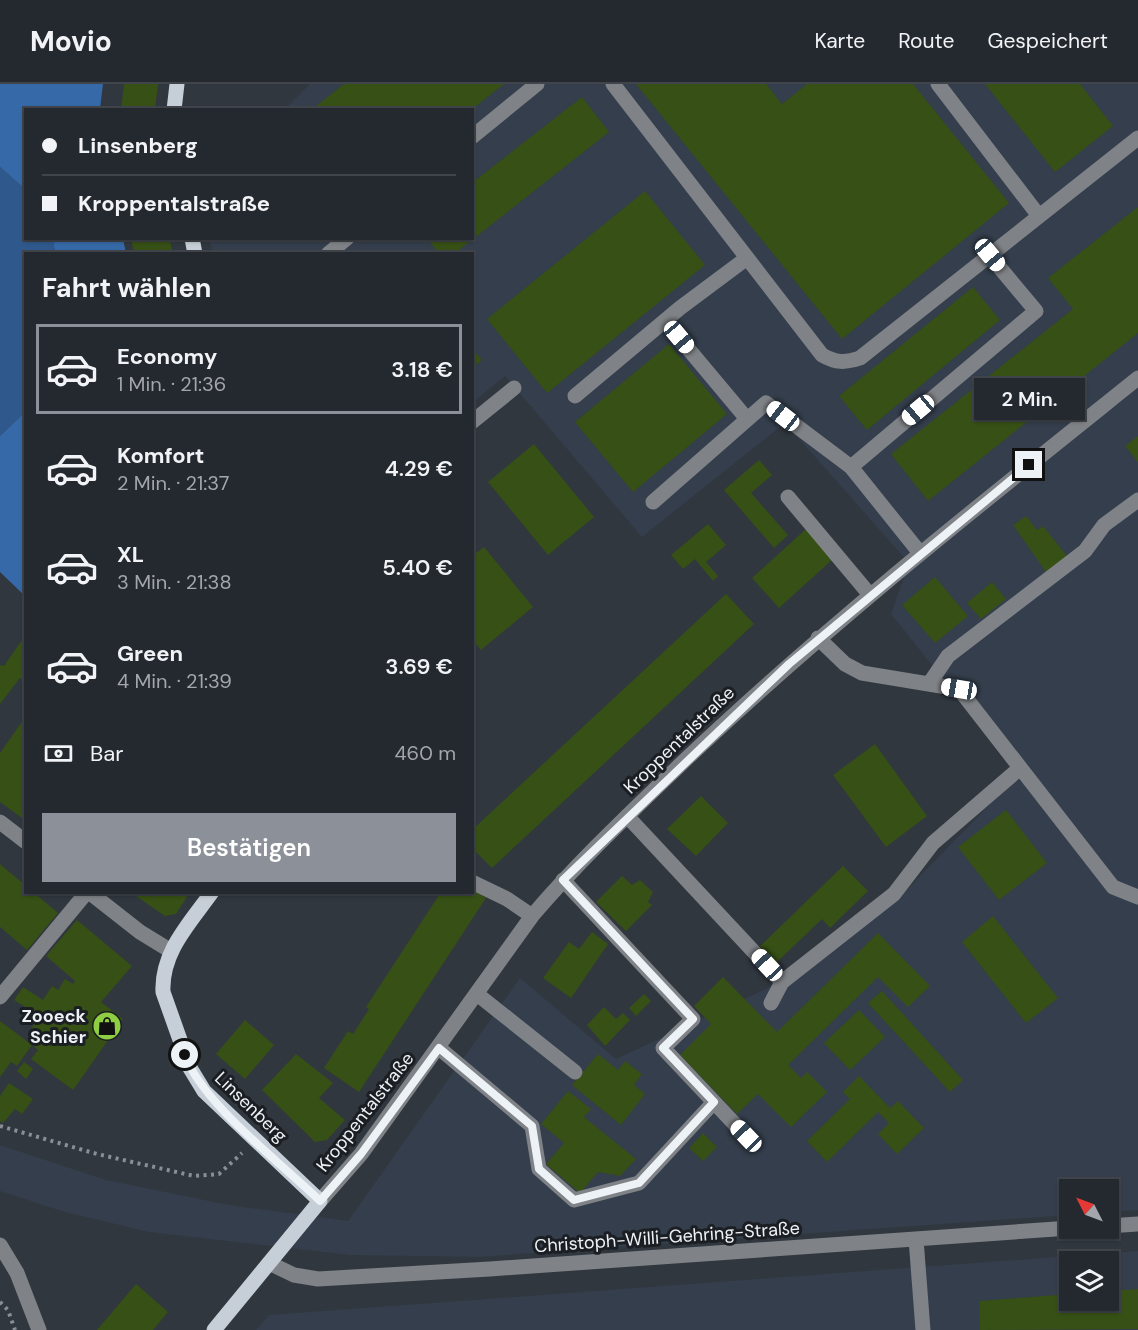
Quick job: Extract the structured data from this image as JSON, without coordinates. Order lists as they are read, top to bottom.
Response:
{
  "streets": {
    "main road": ["Linsenberg"],
    "street": ["Kroppentalstraße", "Christoph-Willi-Gehring-Straße"]
  },
  "crossings": [
    ["Kroppentalstraße", "Linsenberg"]
  ],
  "places": {
    "shop": ["Zooeck Schier"]
  },
  "north": "top left",
  "page": {
    "header": "Movio",
    "nav": ["Karte", "Route", "Gespeichert"],
    "banner": ["Linsenberg", "Kroppentalstraße"],
    "heading": "Fahrt wählen",
    "list": [
      {
        "name": "Economy",
        "note": "1 Min. · 21:36",
        "value": "3.18 €"
      },
      {
        "name": "Komfort",
        "note": "2 Min. · 21:37",
        "value": "4.29 €"
      },
      {
        "name": "XL",
        "note": "3 Min. · 21:38",
        "value": "5.40 €"
      },
      {
        "name": "Green",
        "note": "4 Min. · 21:39",
        "value": "3.69 €"
      }
    ],
    "bubble": "2 Min.",
    "pay": ["Bar", "460 m"],
    "buttons": "Bestätigen"
  }
}
